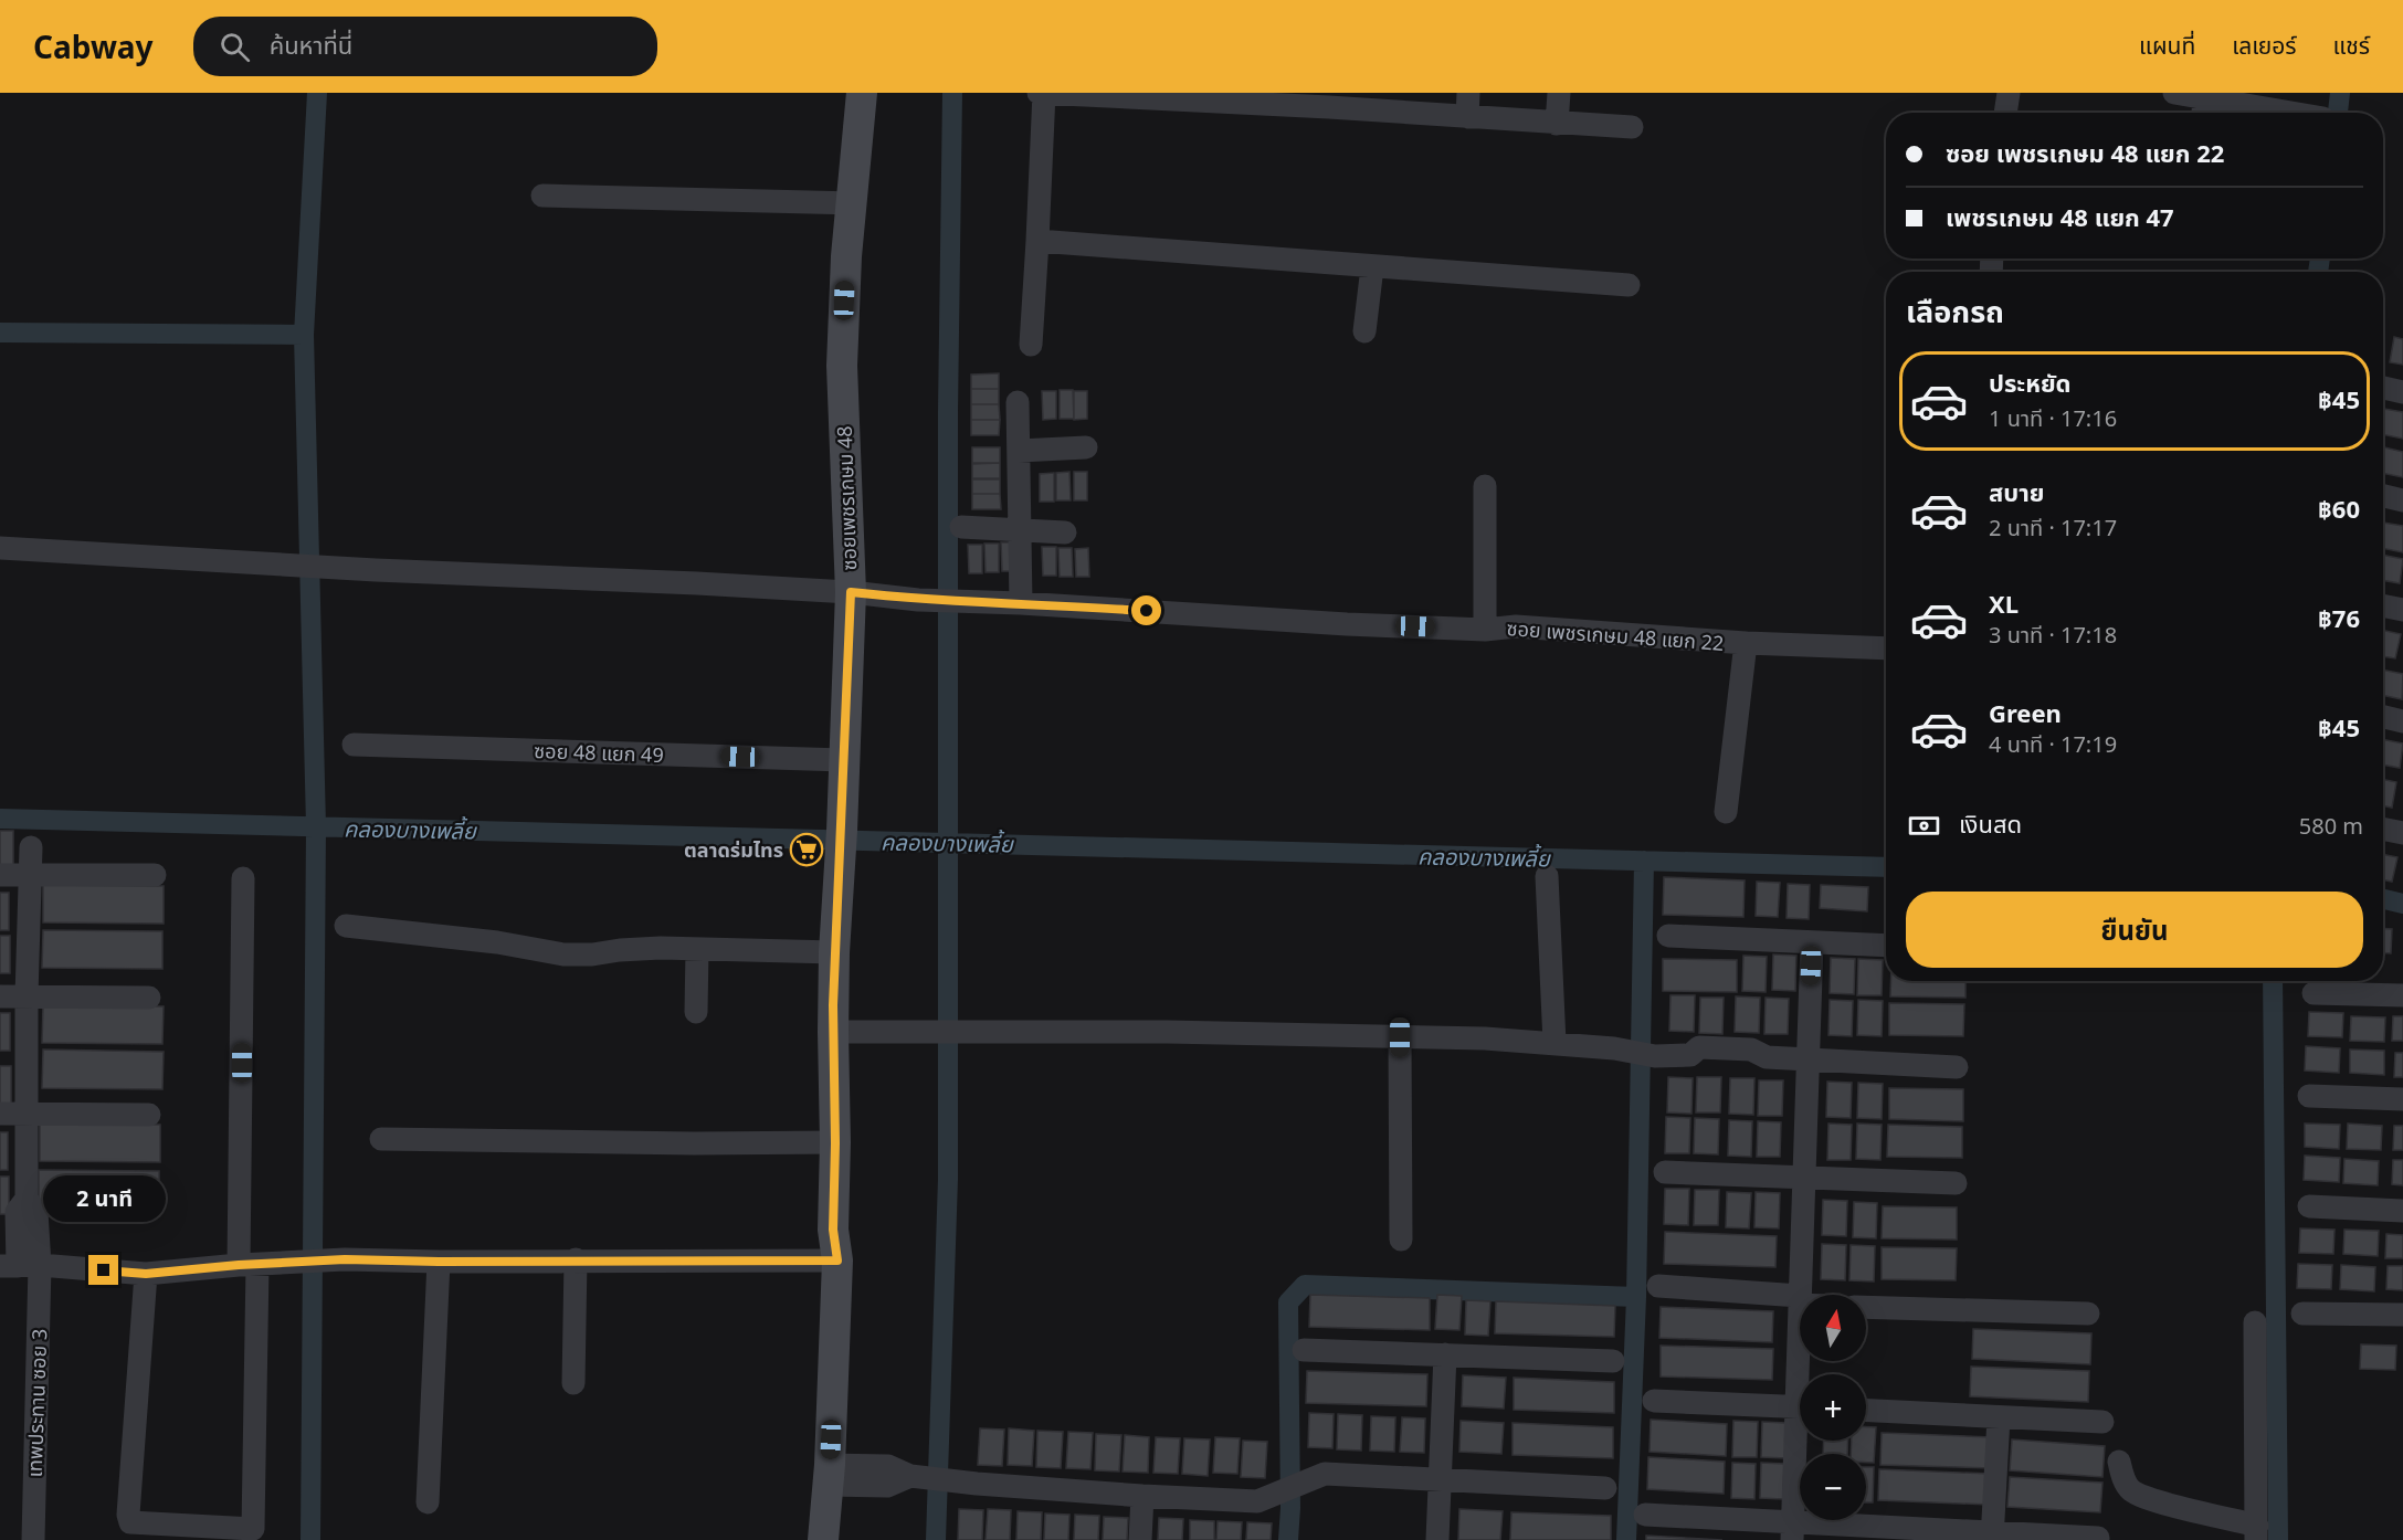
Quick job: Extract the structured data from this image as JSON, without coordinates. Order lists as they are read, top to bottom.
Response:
{
  "streets": {
    "street": [
      "ซอยเพชรเกษม 48",
      "ซอย เพชรเกษม 48 แยก 22",
      "ซอย 48 แยก 49",
      "เทพประทาน ซอย 3"
    ]
  },
  "crossings": [
    ["ซอยเพชรเกษม 48", "ซอย เพชรเกษม 48 แยก 22"],
    ["ซอยเพชรเกษม 48", "ซอย 48 แยก 49"]
  ],
  "water": ["คลองบางเพลี้ย"],
  "places": {
    "supermarket": ["ตลาดร่มไทร"]
  },
  "north": "top",
  "page": {
    "header": "Cabway",
    "search": "ค้นหาที่นี่",
    "nav": ["แผนที่", "เลเยอร์", "แชร์"],
    "banner": ["ซอย เพชรเกษม 48 แยก 22", "เพชรเกษม 48 แยก 47"],
    "heading": "เลือกรถ",
    "list": [
      {
        "name": "ประหยัด",
        "note": "1 นาที · 17:16",
        "value": "฿45"
      },
      {
        "name": "สบาย",
        "note": "2 นาที · 17:17",
        "value": "฿60"
      },
      {
        "name": "XL",
        "note": "3 นาที · 17:18",
        "value": "฿76"
      },
      {
        "name": "Green",
        "note": "4 นาที · 17:19",
        "value": "฿45"
      }
    ],
    "pay": ["เงินสด", "580 m"],
    "buttons": "ยืนยัน",
    "bubble": "2 นาที",
    "map_buttons": ["+", "−"]
  }
}
